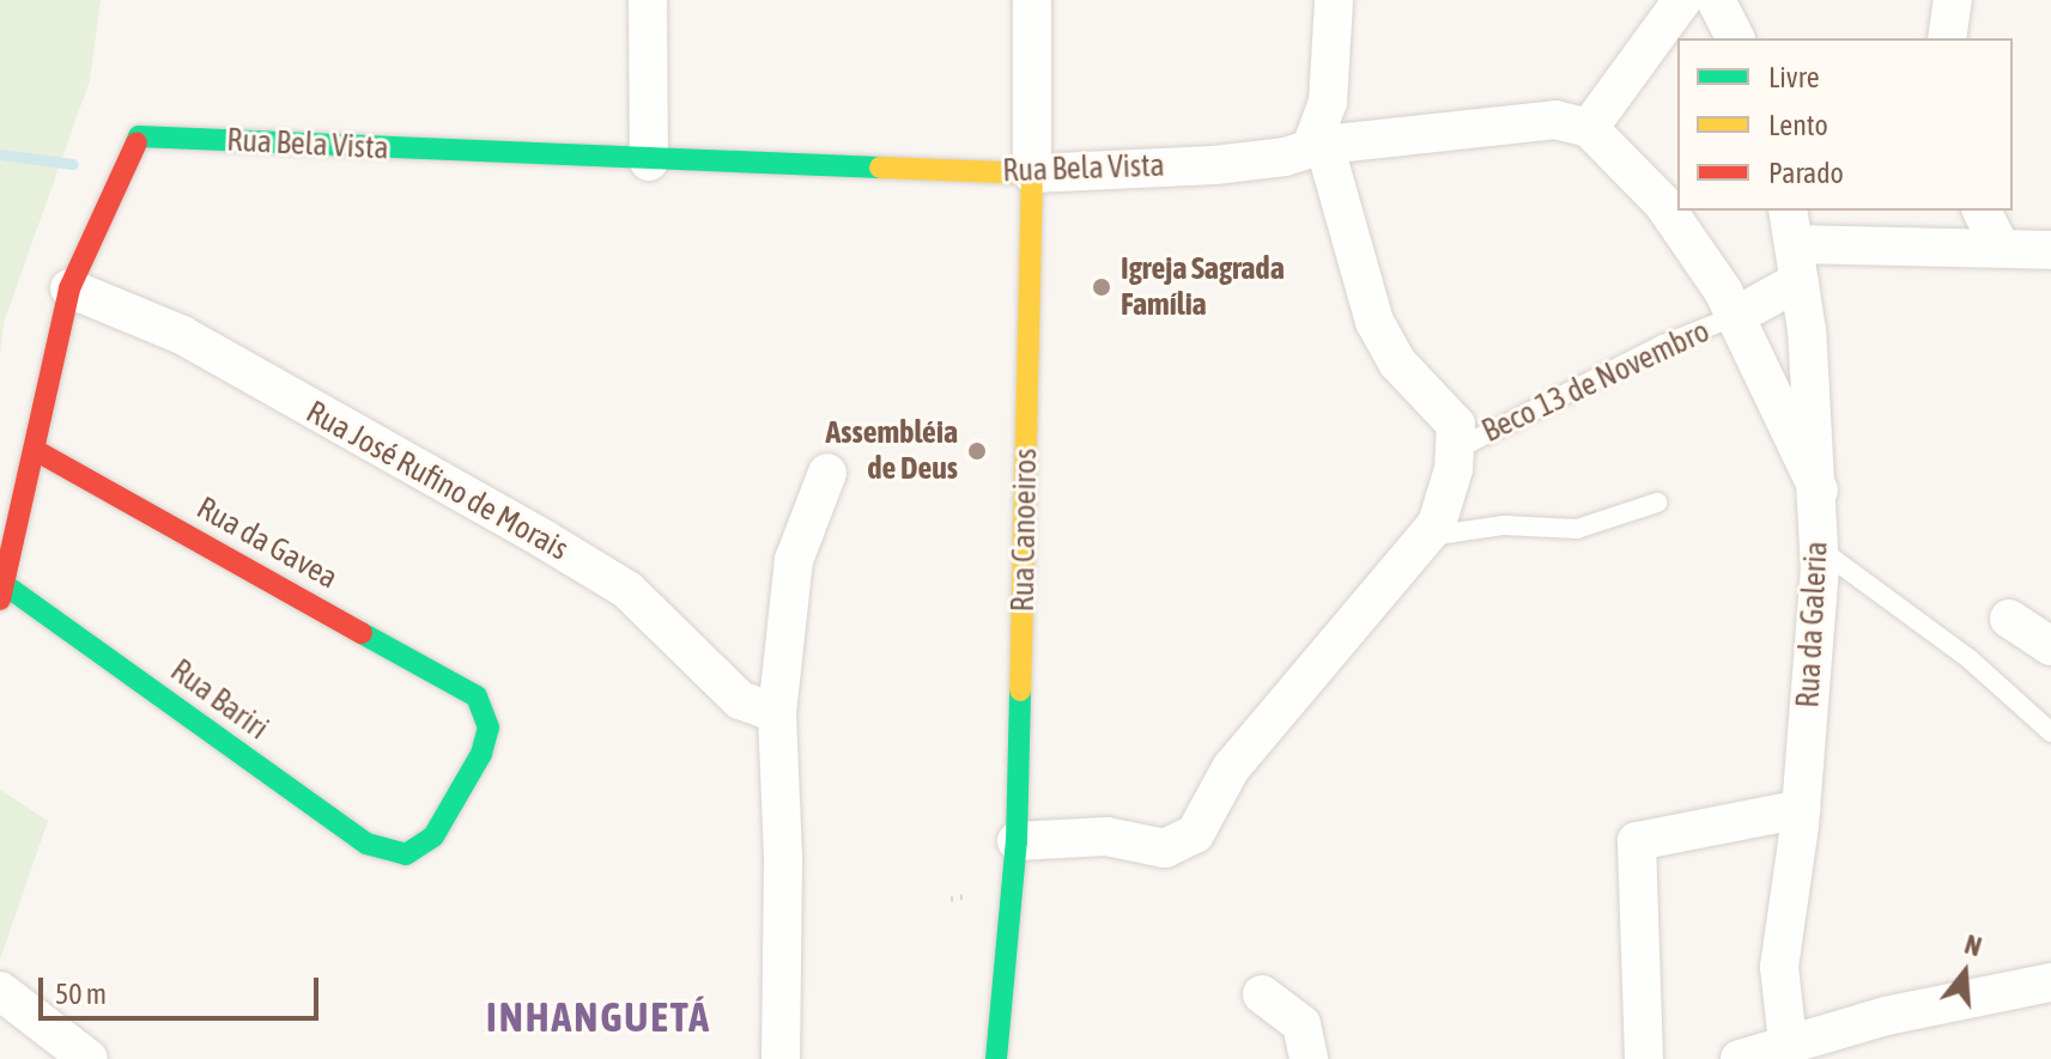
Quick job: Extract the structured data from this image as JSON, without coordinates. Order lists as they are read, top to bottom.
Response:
{
  "streets": {
    "street": [
      "Rua Bela Vista",
      "Rua José Rufino de Morais",
      "Rua Canoeiros",
      "Rua da Gavea",
      "Rua da Galeria",
      "Rua Bariri"
    ],
    "lane": ["Beco 13 de Novembro"]
  },
  "crossings": [
    ["Rua Bela Vista", "Rua José Rufino de Morais"],
    ["Rua Bela Vista", "Rua Canoeiros"],
    ["Rua da Gavea", "Rua Bariri"]
  ],
  "districts": ["INHANGUETÁ"],
  "places": ["Igreja Sagrada Família", "Assembléia de Deus"],
  "legend": ["Livre", "Lento", "Parado"],
  "scale_bar": "50 m",
  "north": "top"
}
